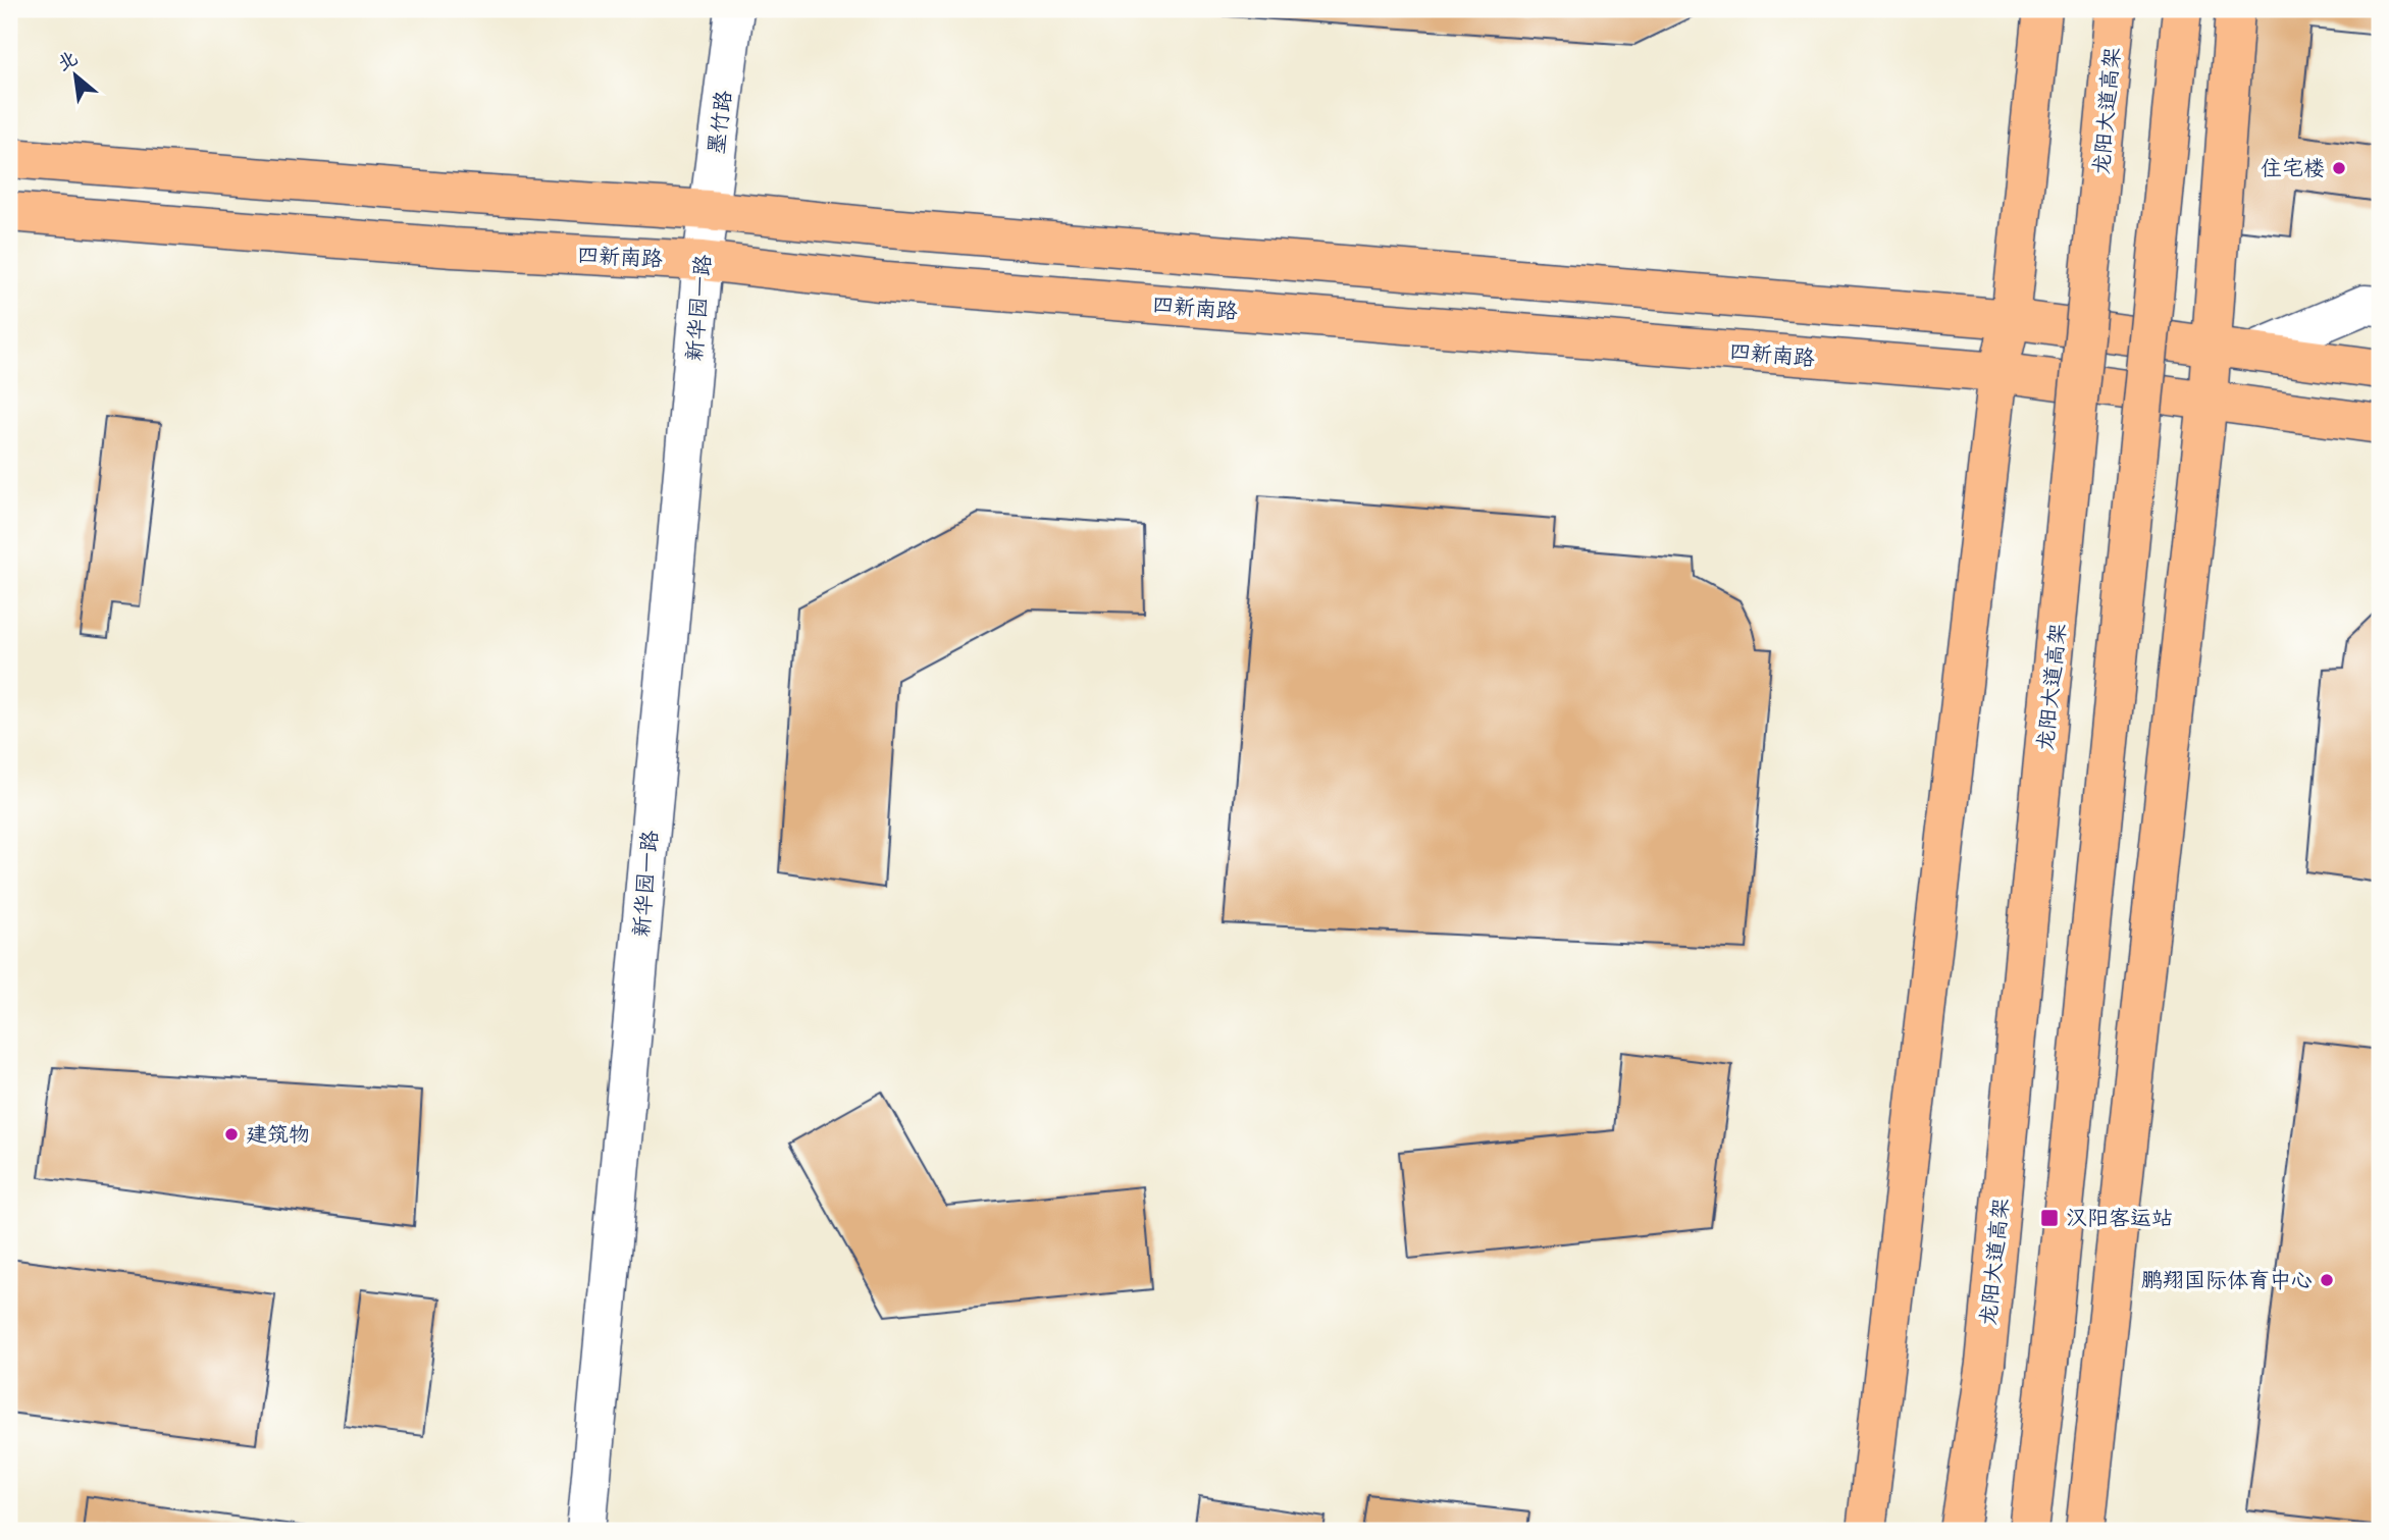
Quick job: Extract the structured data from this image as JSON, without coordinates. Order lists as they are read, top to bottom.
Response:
{
  "streets": {
    "main road": ["龙阳大道高架", "四新南路"],
    "street": ["墨竹路", "新华园一路"]
  },
  "crossings": [
    ["墨竹路", "四新南路"],
    ["墨竹路", "新华园一路"],
    ["四新南路", "新华园一路"]
  ],
  "places": {
    "other": ["住宅楼", "建筑物", "鹏翔国际体育中心"],
    "transit": ["汉阳客运站"]
  },
  "north": "top left"
}
